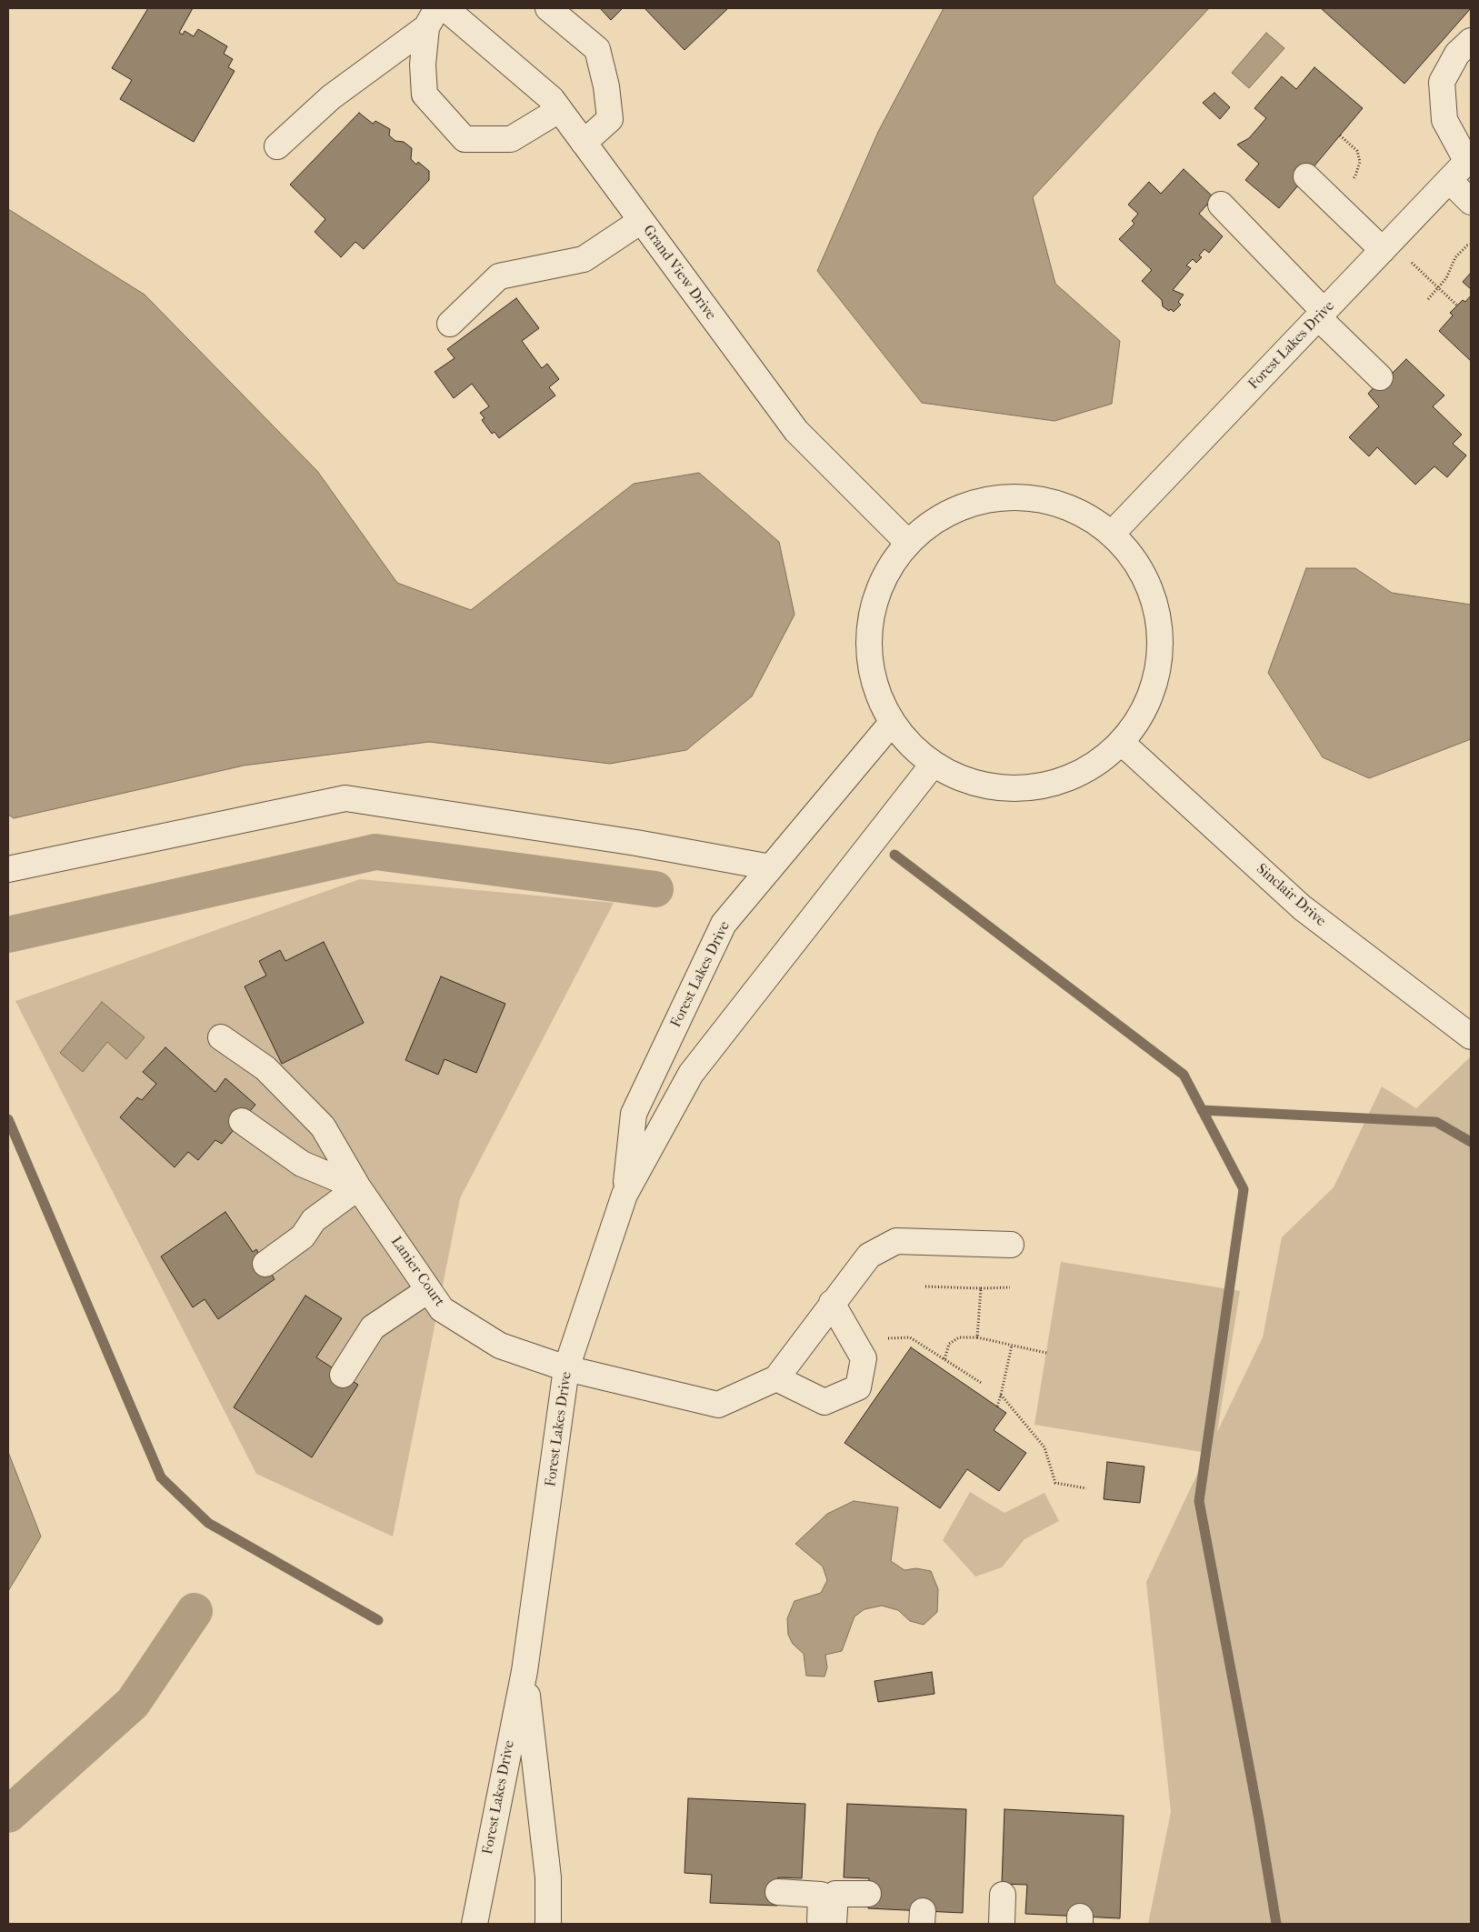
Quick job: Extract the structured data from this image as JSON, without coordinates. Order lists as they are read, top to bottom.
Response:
{
  "streets": {
    "street": [
      "Grand View Drive",
      "Forest Lakes Drive",
      "Sinclair Drive",
      "Lanier Court"
    ]
  },
  "crossings": [
    ["Forest Lakes Drive", "Lanier Court"]
  ]
}
